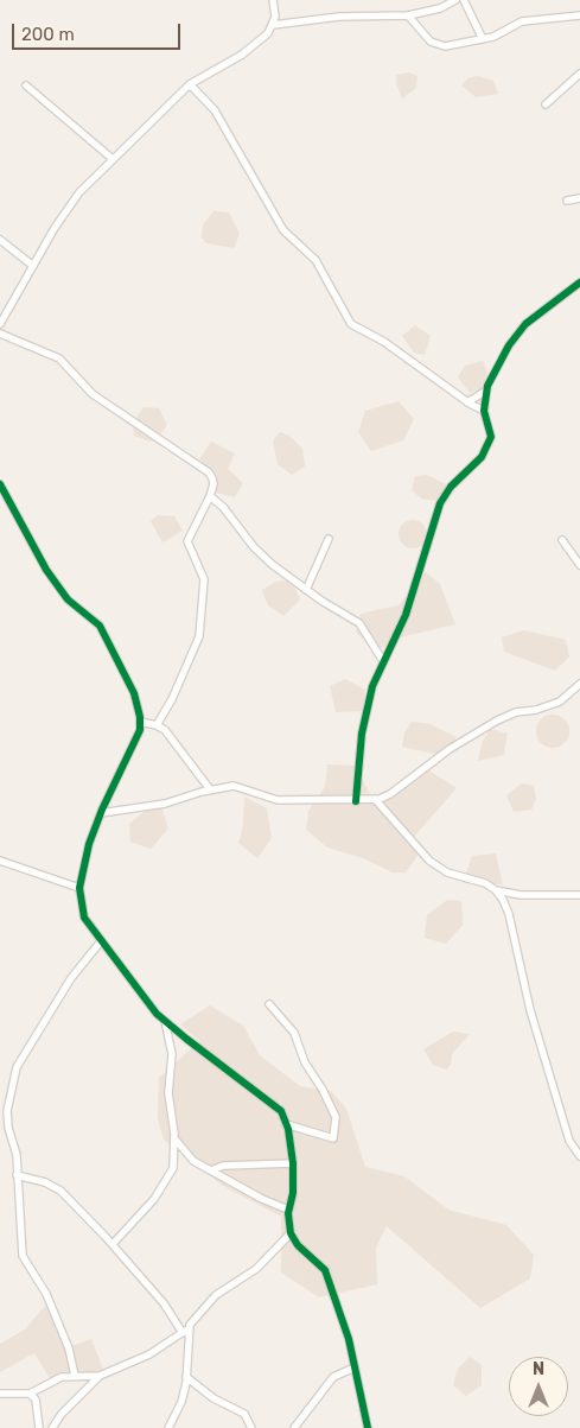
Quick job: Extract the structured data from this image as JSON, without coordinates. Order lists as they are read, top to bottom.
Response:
{
  "scale_bar": "200 m",
  "north": "top"
}
